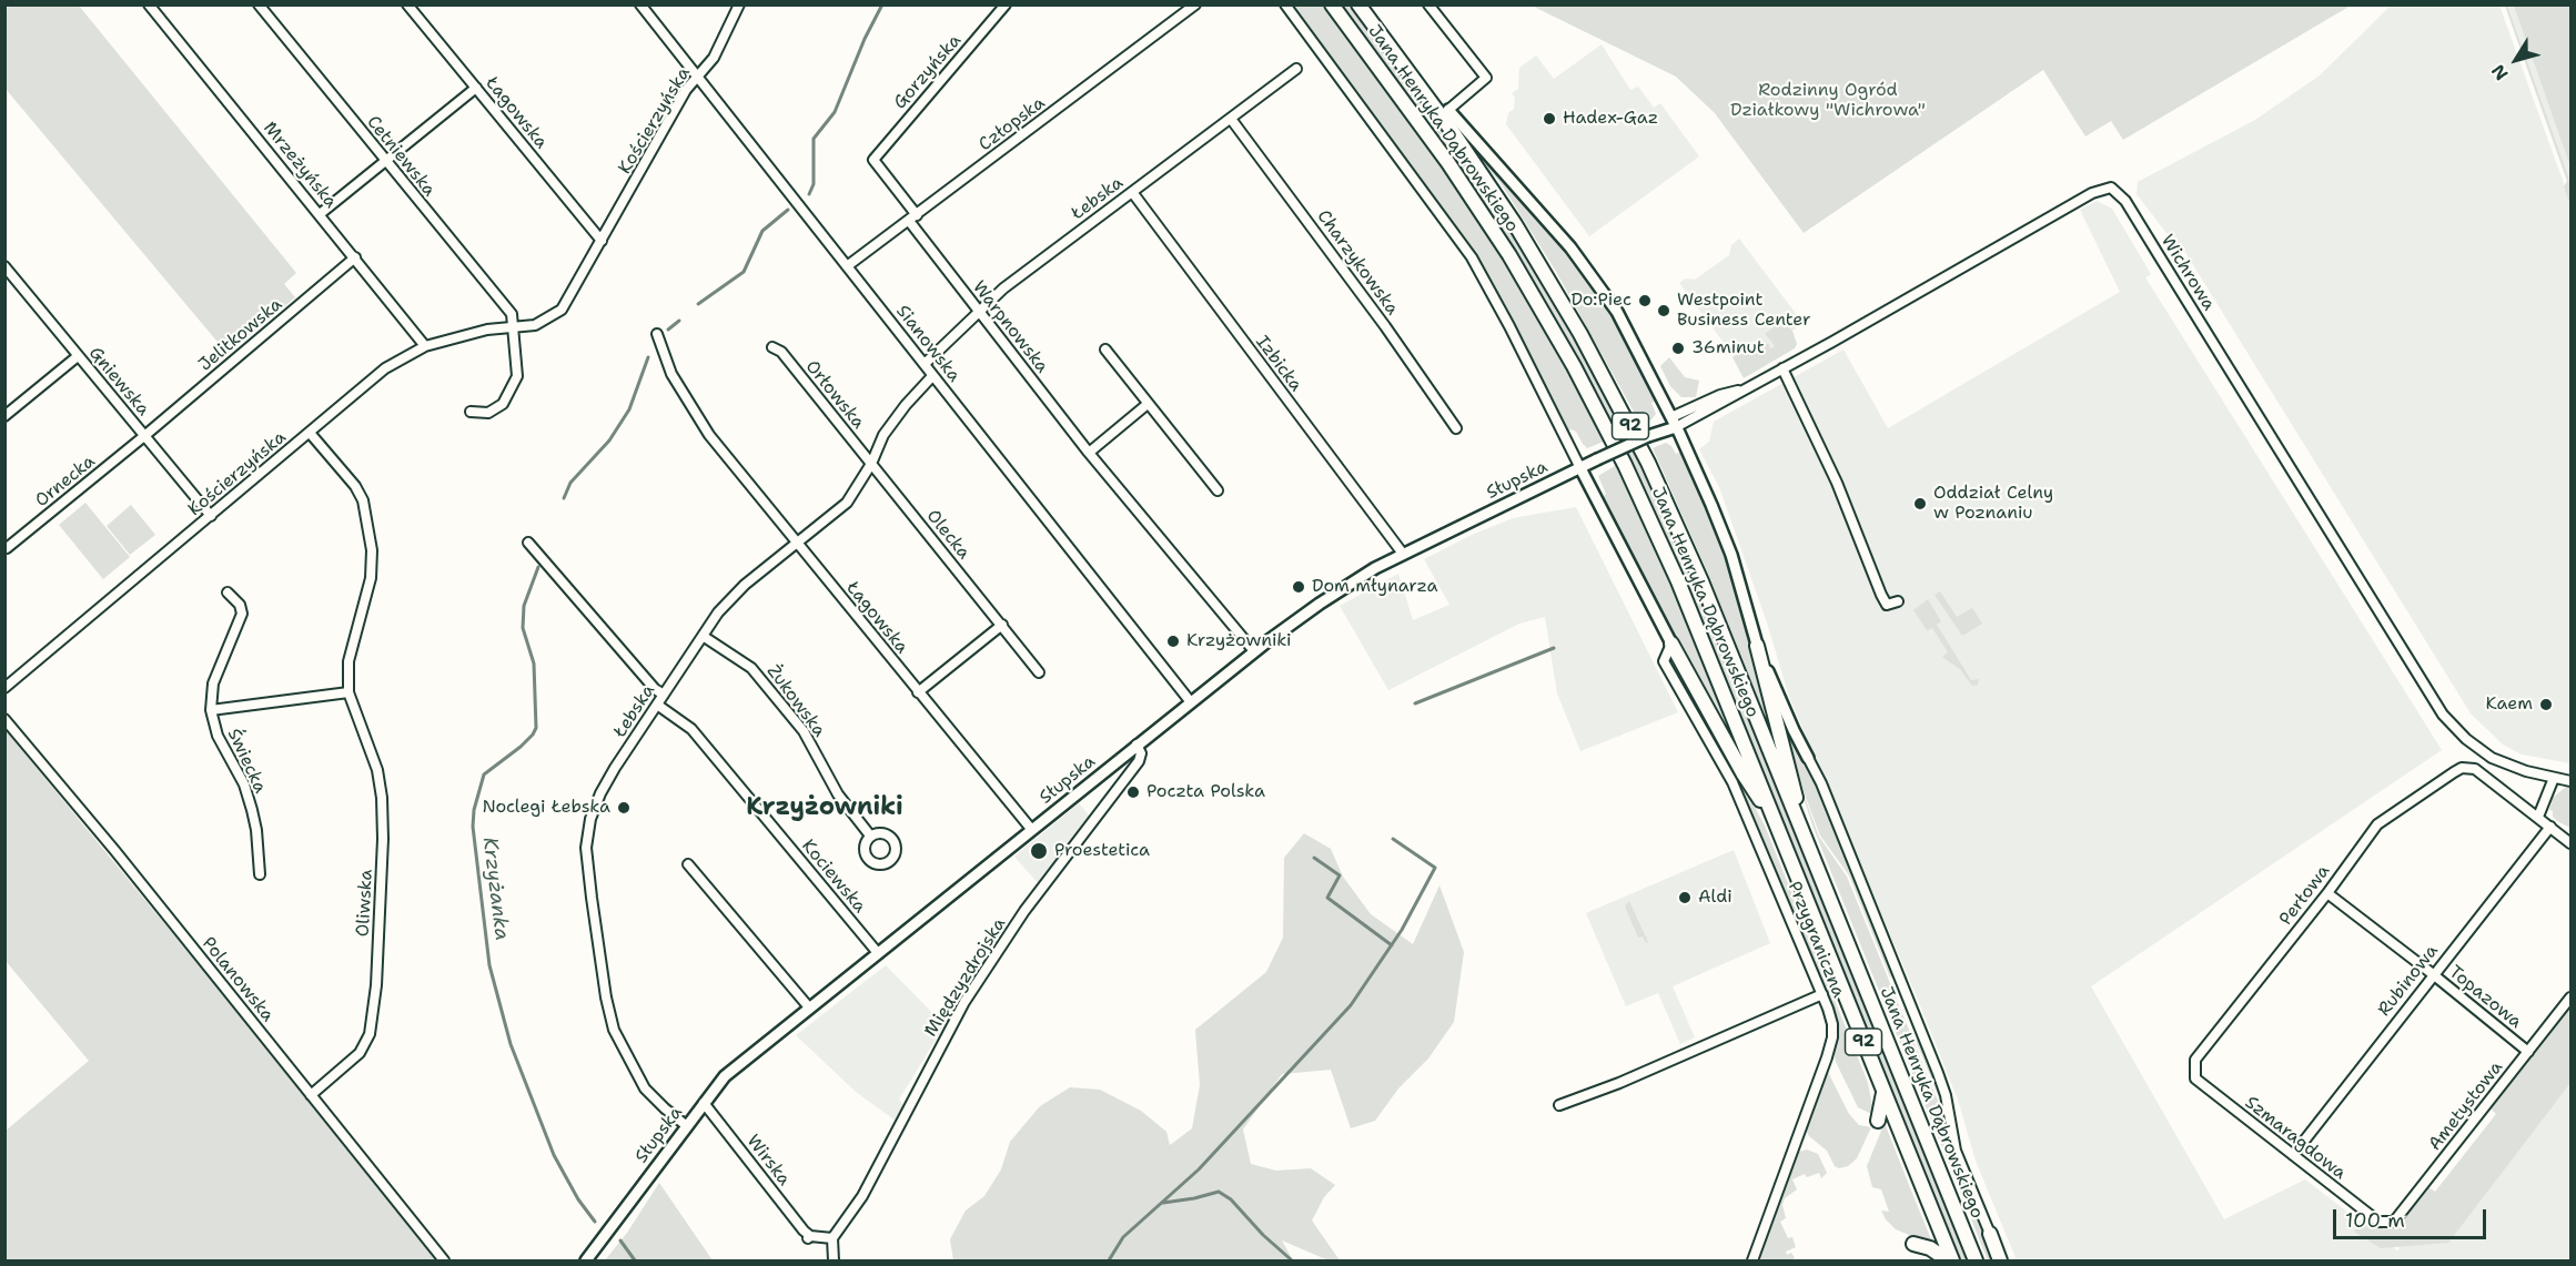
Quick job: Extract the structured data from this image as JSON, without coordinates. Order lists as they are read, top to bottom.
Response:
{
  "streets": {
    "main road": ["Jana Henryka Dąbrowskiego", "92"],
    "street": [
      "Gorzyńska",
      "Łagowska",
      "Kościerzyńska",
      "Człopska",
      "Cetniewska",
      "Mrzeżyńska",
      "Łebska",
      "Charzykowska",
      "Wichrowa",
      "Warpnowska",
      "Jelitkowska",
      "Sianowska",
      "Izbicka",
      "Gniewska",
      "Orłowska",
      "Słupska",
      "Ornecka",
      "Olecka",
      "Żukowska",
      "Świecka",
      "Kociewska",
      "Perłowa",
      "Oliwska",
      "Przygraniczna",
      "Międzyzdrojska",
      "Polanowska",
      "Rubinowa",
      "Topazowa",
      "Ametystowa",
      "Szmaragdowa",
      "Wirska"
    ]
  },
  "crossings": [
    ["Gorzyńska", "Warpnowska"],
    ["Łagowska", "Kościerzyńska"],
    ["Łagowska", "Łebska"],
    ["Łagowska", "Słupska"],
    ["Kościerzyńska", "Cetniewska"],
    ["Kościerzyńska", "Mrzeżyńska"],
    ["Kościerzyńska", "Sianowska"],
    ["Kościerzyńska", "Gniewska"],
    ["Kościerzyńska", "Oliwska"],
    ["Człopska", "Warpnowska"],
    ["Człopska", "Sianowska"],
    ["Mrzeżyńska", "Jelitkowska"],
    ["Łebska", "Charzykowska"],
    ["Łebska", "Warpnowska"],
    ["Łebska", "Sianowska"],
    ["Łebska", "Izbicka"],
    ["Łebska", "Orłowska"],
    ["Łebska", "Słupska"],
    ["Łebska", "Olecka"],
    ["Łebska", "Żukowska"],
    ["Łebska", "Kociewska"],
    ["Wichrowa", "Słupska"],
    ["Warpnowska", "Słupska"],
    ["Jelitkowska", "Gniewska"],
    ["Jelitkowska", "Ornecka"],
    ["Sianowska", "Słupska"],
    ["Izbicka", "Słupska"],
    ["Gniewska", "Ornecka"],
    ["Orłowska", "Olecka"],
    ["Słupska", "Kociewska"],
    ["Słupska", "Międzyzdrojska"],
    ["Słupska", "Wirska"],
    ["Perłowa", "Topazowa"],
    ["Perłowa", "Szmaragdowa"],
    ["Oliwska", "Polanowska"],
    ["Międzyzdrojska", "Wirska"],
    ["Rubinowa", "Topazowa"],
    ["Rubinowa", "Szmaragdowa"],
    ["Topazowa", "Ametystowa"],
    ["Ametystowa", "Szmaragdowa"]
  ],
  "districts": ["Krzyżowniki"],
  "water": ["Krzyżanka"],
  "parks": ["Rodzinny Ogród Działkowy \"Wichrowa\""],
  "places": [
    "Hadex-Gaz",
    "Do:Piec",
    "Westpoint Business Center",
    "36minut",
    "Oddział Celny w Poznaniu",
    "Dom młynarza",
    "Krzyżowniki",
    "Kaem",
    "Poczta Polska",
    "Noclegi Łebska",
    "Proestetica",
    "Aldi"
  ],
  "scale_bar": "100 m",
  "north": "bottom left"
}
